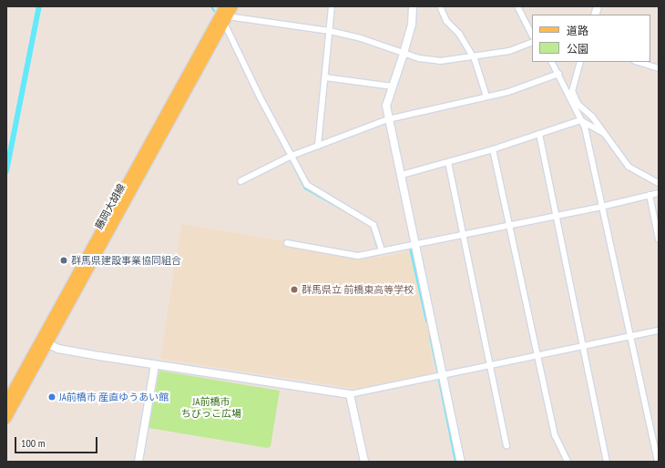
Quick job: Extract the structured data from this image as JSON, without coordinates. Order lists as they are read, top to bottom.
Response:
{
  "streets": {
    "main road": ["藤岡大胡線"]
  },
  "parks": ["JA前橋市 ちびっこ広場"],
  "places": ["群馬県建設事業協同組合", "群馬県立 前橋東高等学校", "JA前橋市 産直ゆうあい館"],
  "legend": ["道路", "公園"],
  "scale_bar": "100 m"
}
